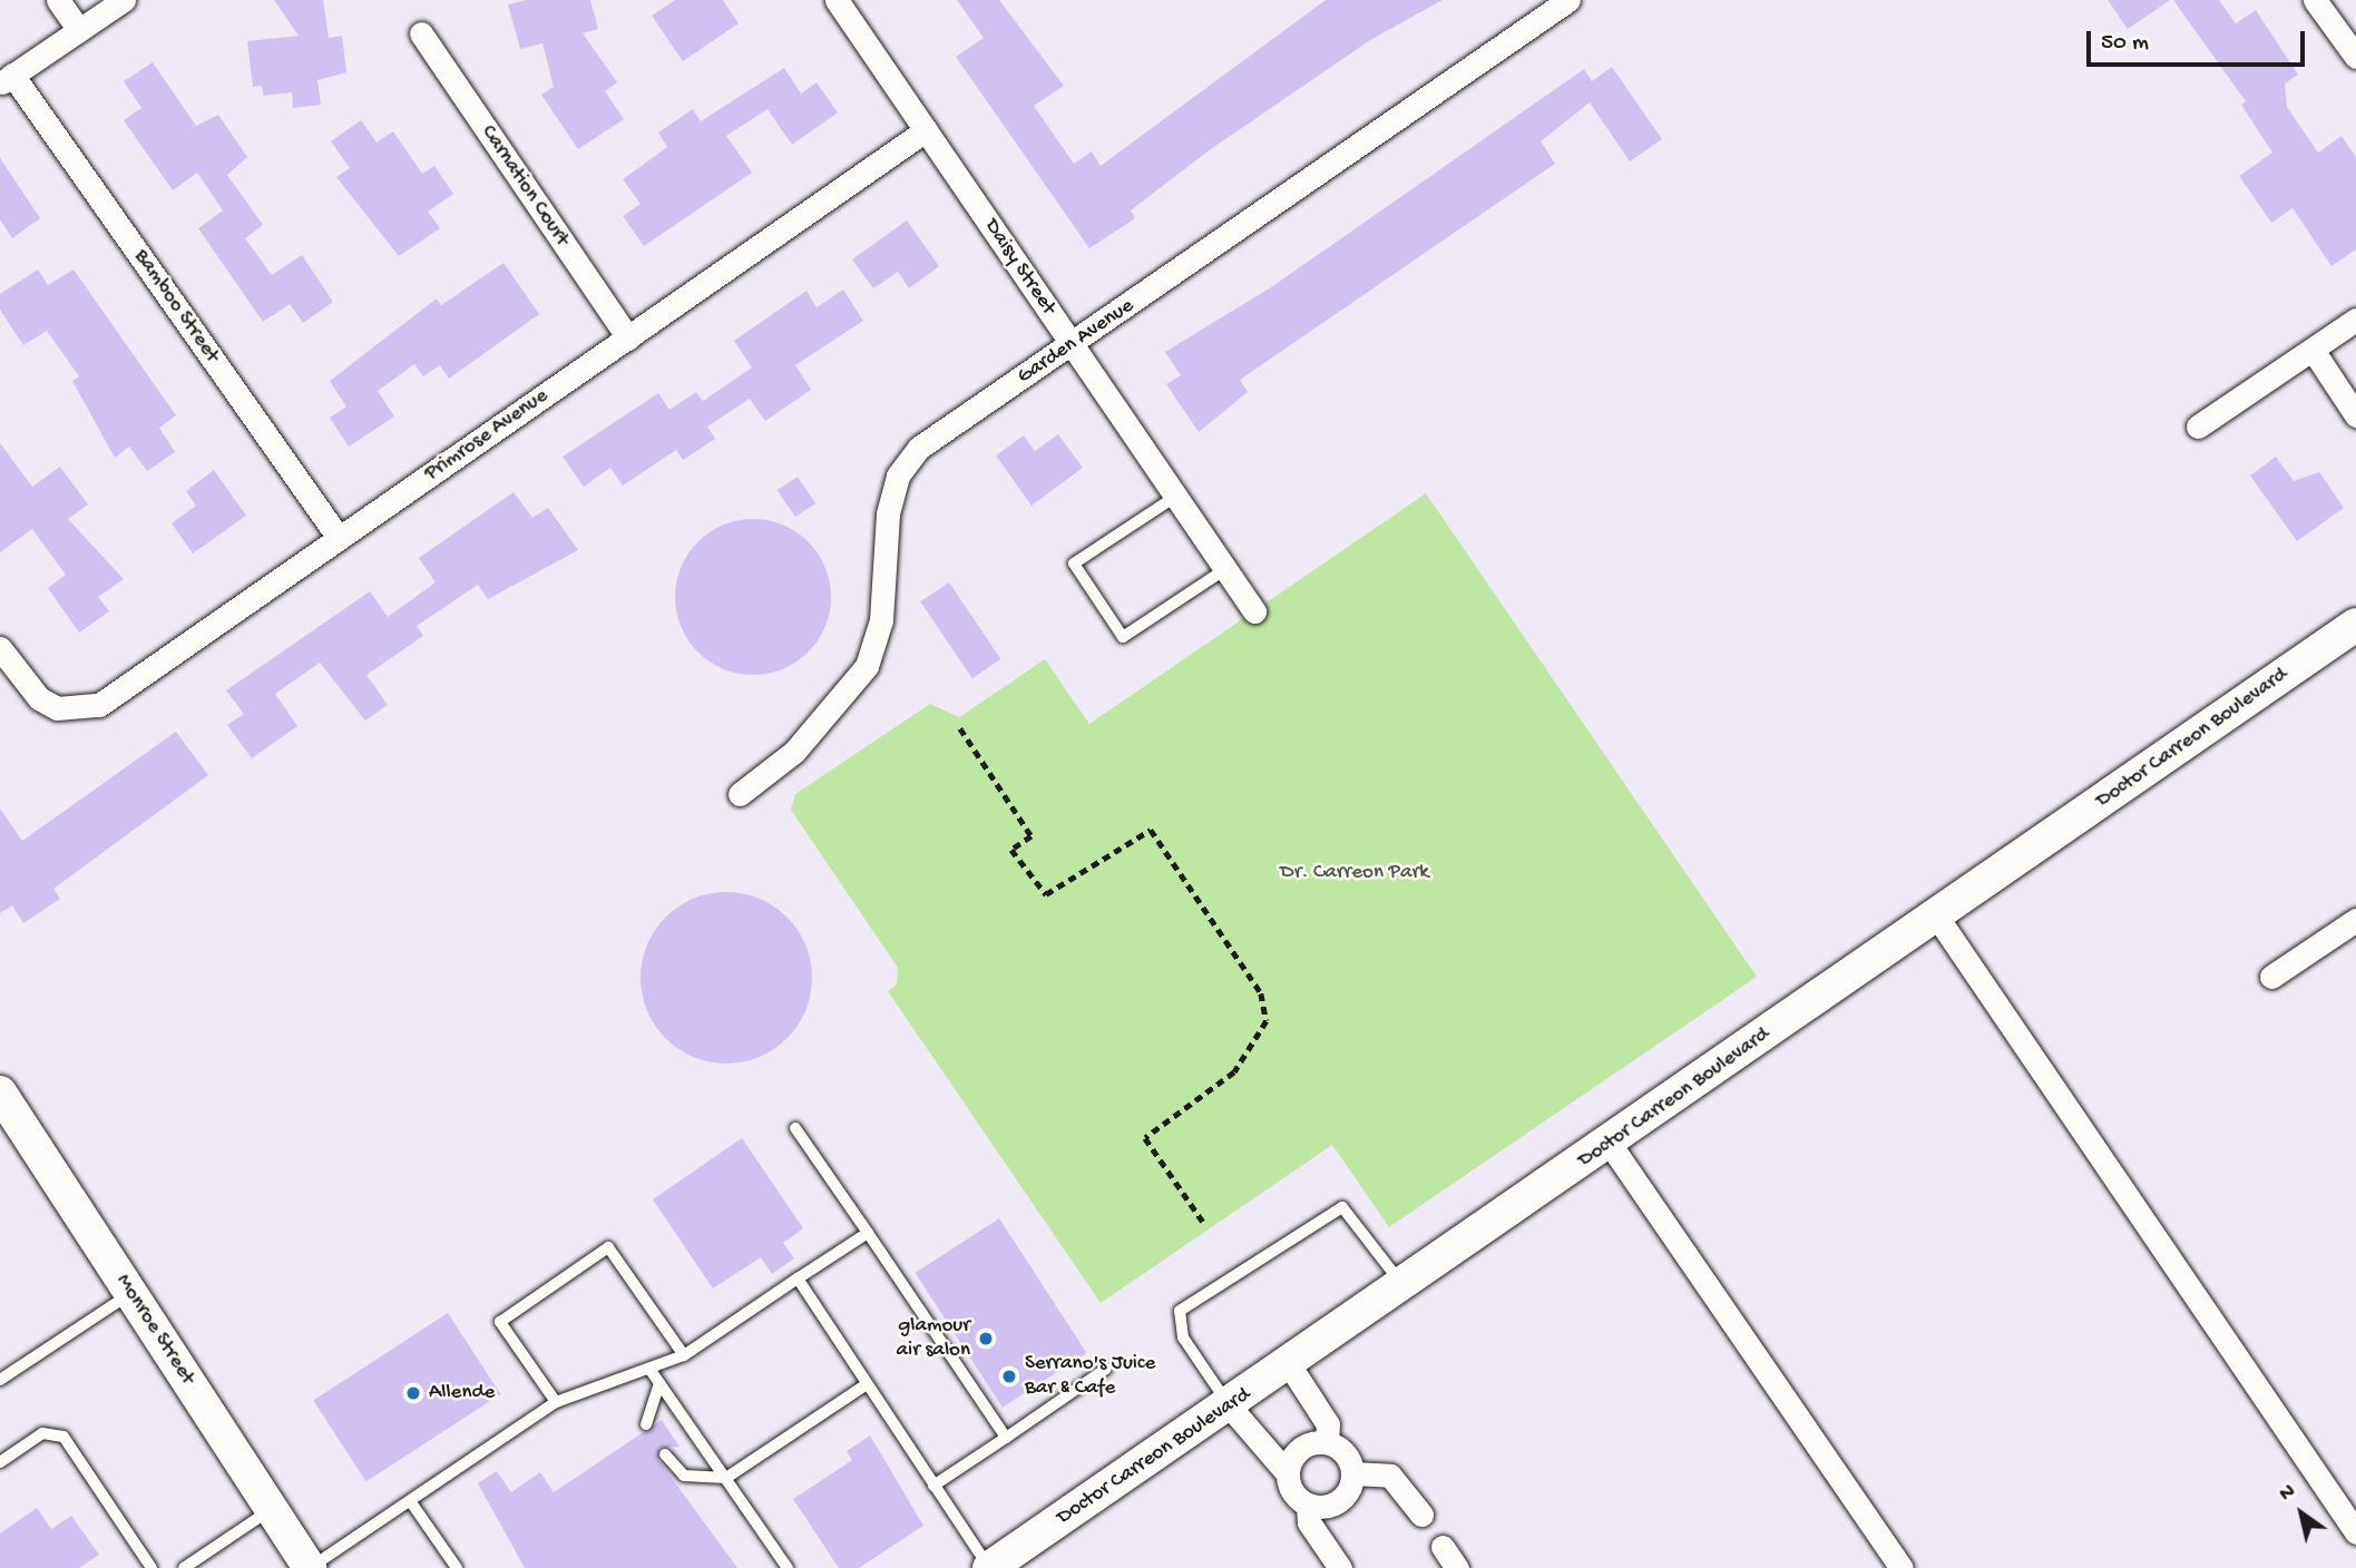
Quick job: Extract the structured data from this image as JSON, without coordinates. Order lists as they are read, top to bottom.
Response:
{
  "streets": {
    "main road": ["Doctor Carreon Boulevard", "Monroe Street"],
    "street": [
      "Carnation Court",
      "Daisy Street",
      "Bamboo Street",
      "Garden Avenue",
      "Primrose Avenue"
    ]
  },
  "crossings": [
    ["Carnation Court", "Primrose Avenue"],
    ["Daisy Street", "Garden Avenue"],
    ["Daisy Street", "Primrose Avenue"],
    ["Bamboo Street", "Primrose Avenue"]
  ],
  "parks": ["Dr. Carreon Park"],
  "places": ["glamour air salon", "Serrano's Juice Bar & Cafe", "Allende"],
  "scale_bar": "50 m",
  "north": "top left"
}
